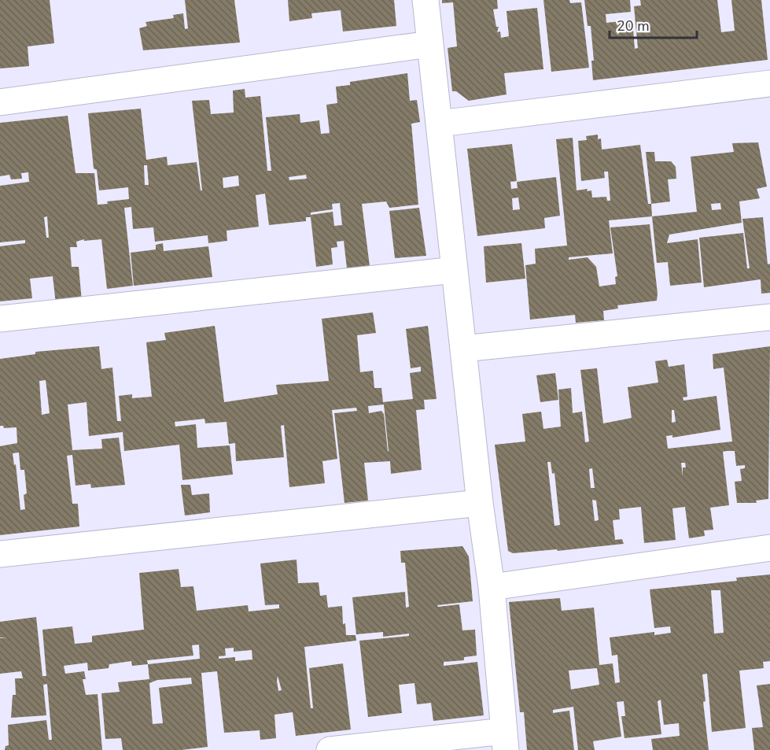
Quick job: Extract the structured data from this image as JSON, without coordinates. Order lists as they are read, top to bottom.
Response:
{
  "scale_bar": "20 m"
}
